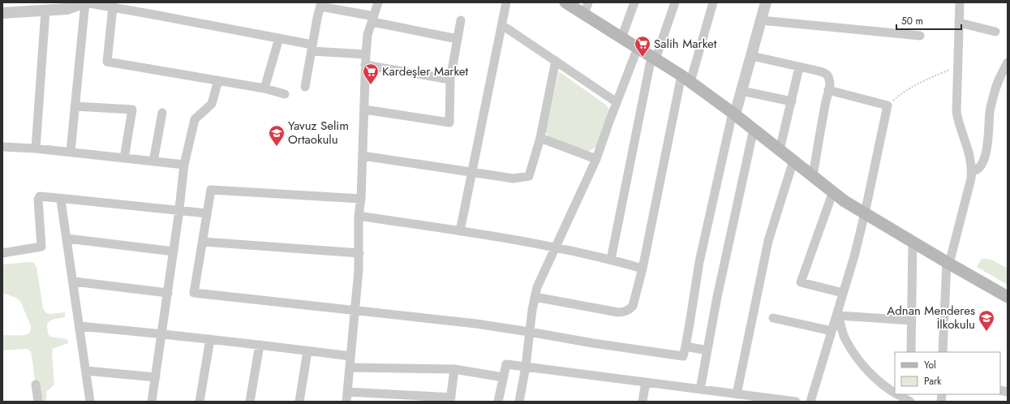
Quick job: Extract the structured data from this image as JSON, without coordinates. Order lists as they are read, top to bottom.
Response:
{
  "places": {
    "supermarket": ["Salih Market", "Kardeşler Market"],
    "school or university": ["Yavuz Selim Ortaokulu", "Adnan Menderes İlkokulu"]
  },
  "legend": ["Yol", "Park"],
  "scale_bar": "50 m"
}
